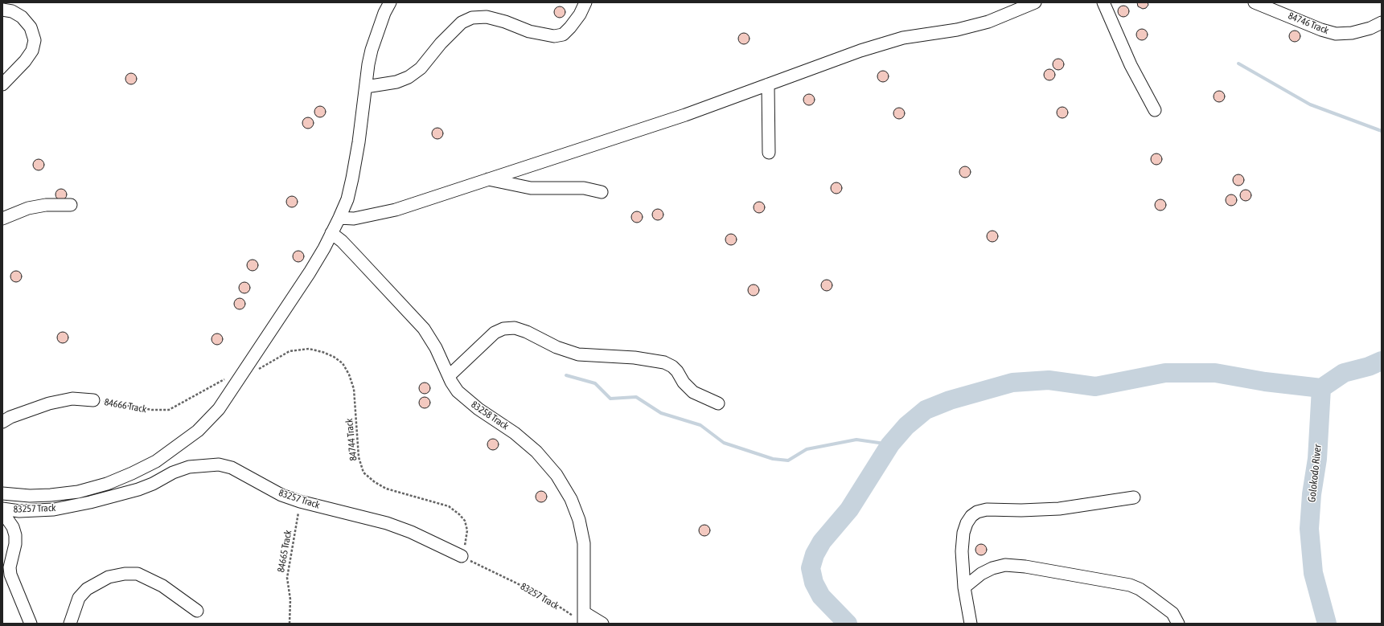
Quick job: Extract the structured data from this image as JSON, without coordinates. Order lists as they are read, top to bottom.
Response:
{
  "streets": {
    "street": [
      "84746 Track",
      "84666 Track",
      "83258 Track",
      "83257 Track"
    ],
    "path": ["84744 Track", "84665 Track"]
  },
  "crossings": [
    ["84666 Track", "84744 Track"],
    ["83258 Track", "83257 Track"],
    ["84744 Track", "83257 Track"],
    ["83257 Track", "84665 Track"]
  ],
  "water": ["Golokodo River"]
}
